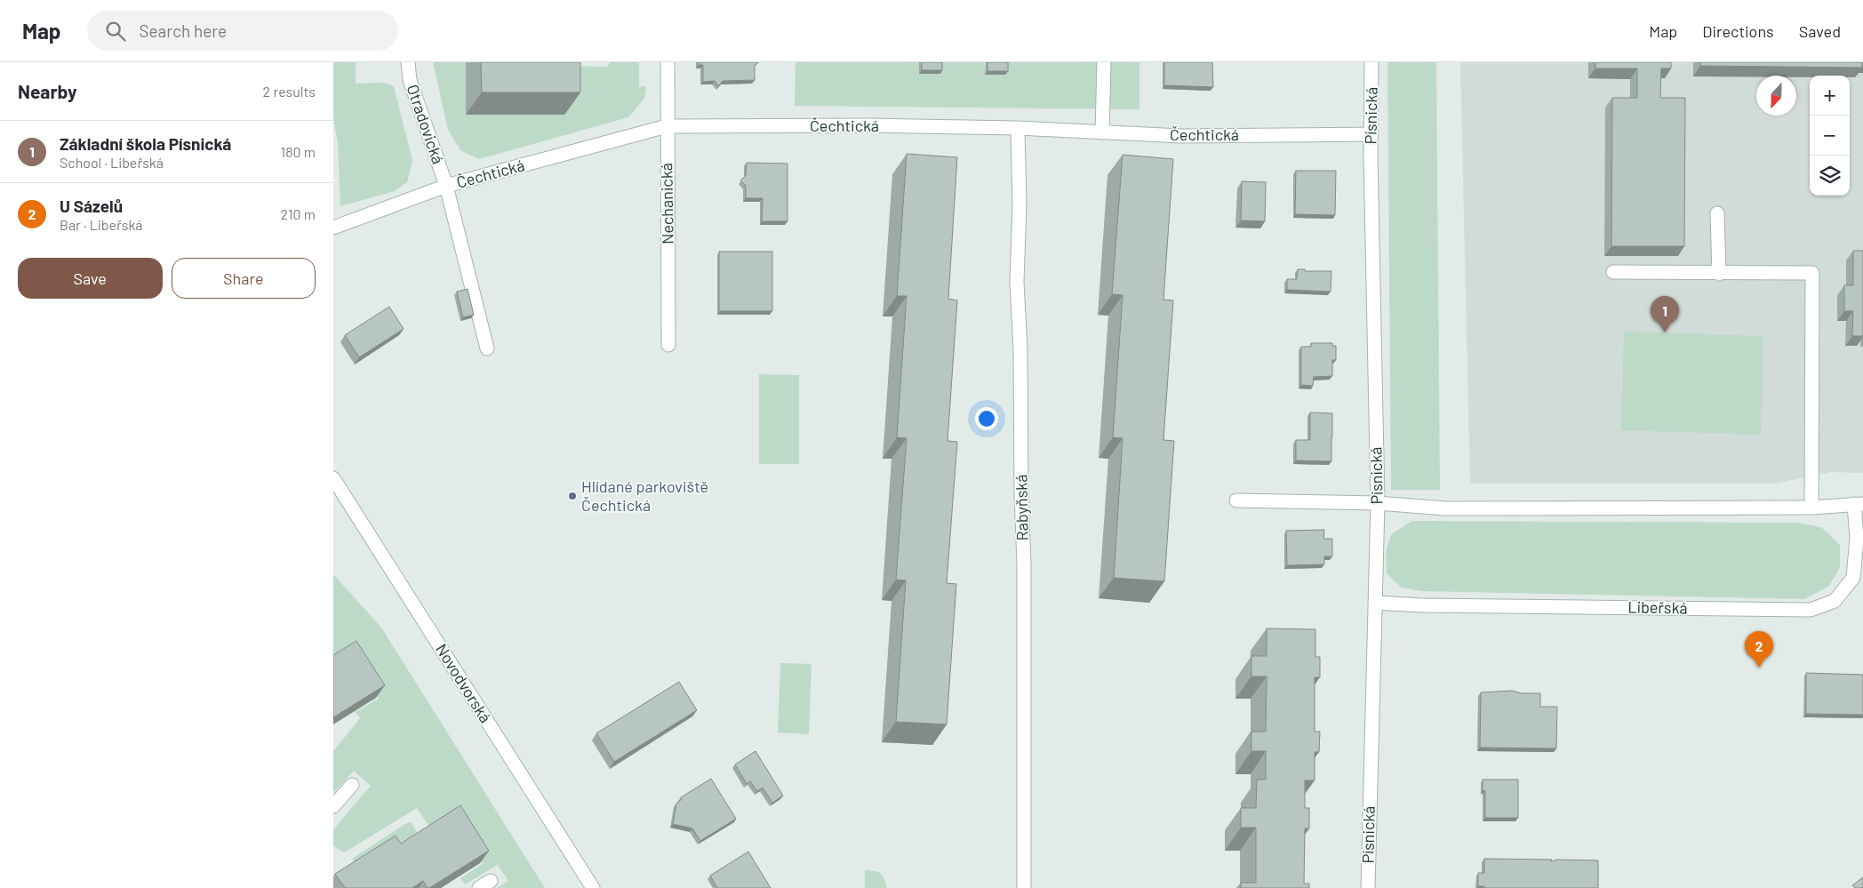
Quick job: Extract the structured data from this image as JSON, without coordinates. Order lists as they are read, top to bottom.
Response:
{
  "streets": {
    "street": [
      "Písnická",
      "Otradovická",
      "Čechtická",
      "Nechanická",
      "Rabyňská",
      "Libeřská",
      "Novodvorská"
    ]
  },
  "crossings": [
    ["Písnická", "Čechtická"],
    ["Písnická", "Libeřská"],
    ["Otradovická", "Čechtická"],
    ["Čechtická", "Nechanická"],
    ["Čechtická", "Rabyňská"]
  ],
  "places": ["Hlídané parkoviště Čechtická"],
  "north": "bottom",
  "page": {
    "header": "Map",
    "search": "Search here",
    "nav": ["Map", "Directions", "Saved"],
    "heading": ["Nearby", "2 results"],
    "map_buttons": ["+", "−"],
    "list": [
      {
        "mark": "1",
        "name": "Základní škola Písnická",
        "note": "School · Libeřská",
        "value": "180 m"
      },
      {
        "mark": "2",
        "name": "U Sázelů",
        "note": "Bar · Libeřská",
        "value": "210 m"
      }
    ],
    "buttons": ["Save", "Share"],
    "pins": ["1", "2"]
  }
}
